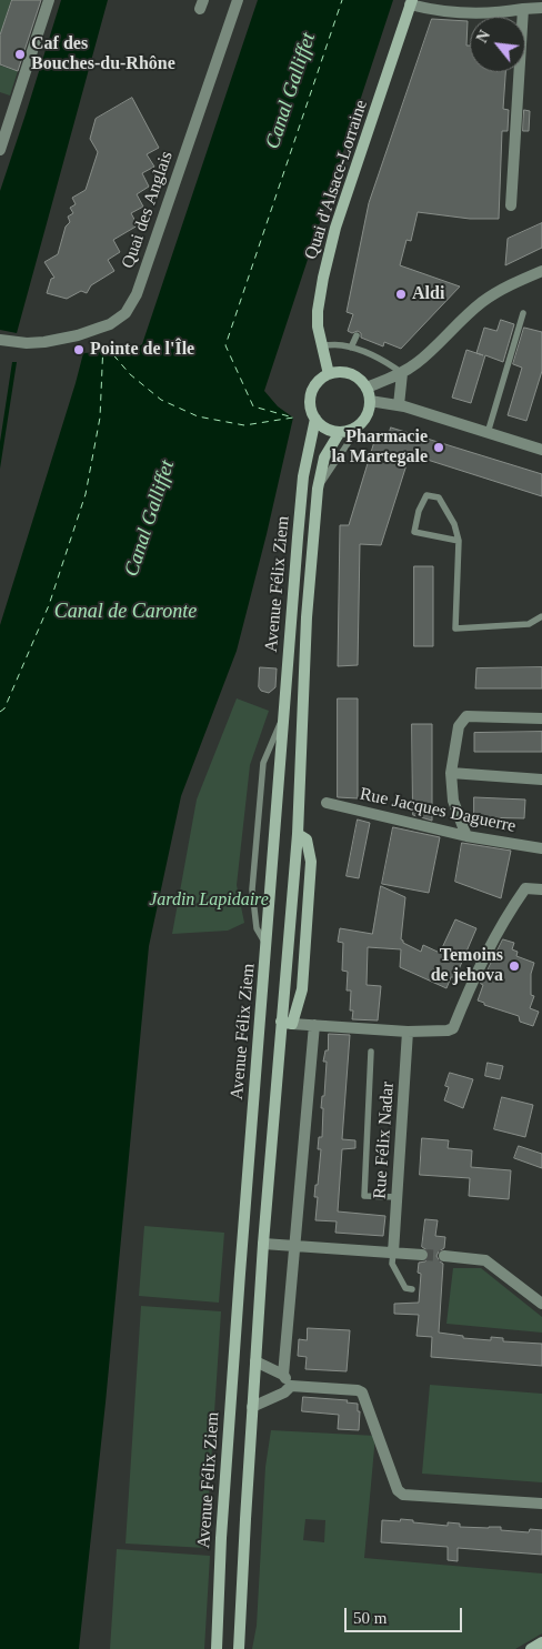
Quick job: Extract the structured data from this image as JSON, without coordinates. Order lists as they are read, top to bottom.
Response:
{
  "streets": {
    "main road": ["Quai d'Alsace-Lorraine", "Avenue Félix Ziem"],
    "street": ["Quai des Anglais", "Rue Jacques Daguerre", "Rue Félix Nadar"]
  },
  "crossings": [
    ["Quai d'Alsace-Lorraine", "Avenue Félix Ziem"]
  ],
  "water": ["Canal Galliffet", "Canal de Caronte"],
  "parks": ["Jardin Lapidaire"],
  "places": [
    "Caf des Bouches-du-Rhône",
    "Aldi",
    "Pointe de l'Île",
    "Pharmacie la Martegale",
    "Temoins de jehova"
  ],
  "scale_bar": "50 m",
  "north": "top left"
}
